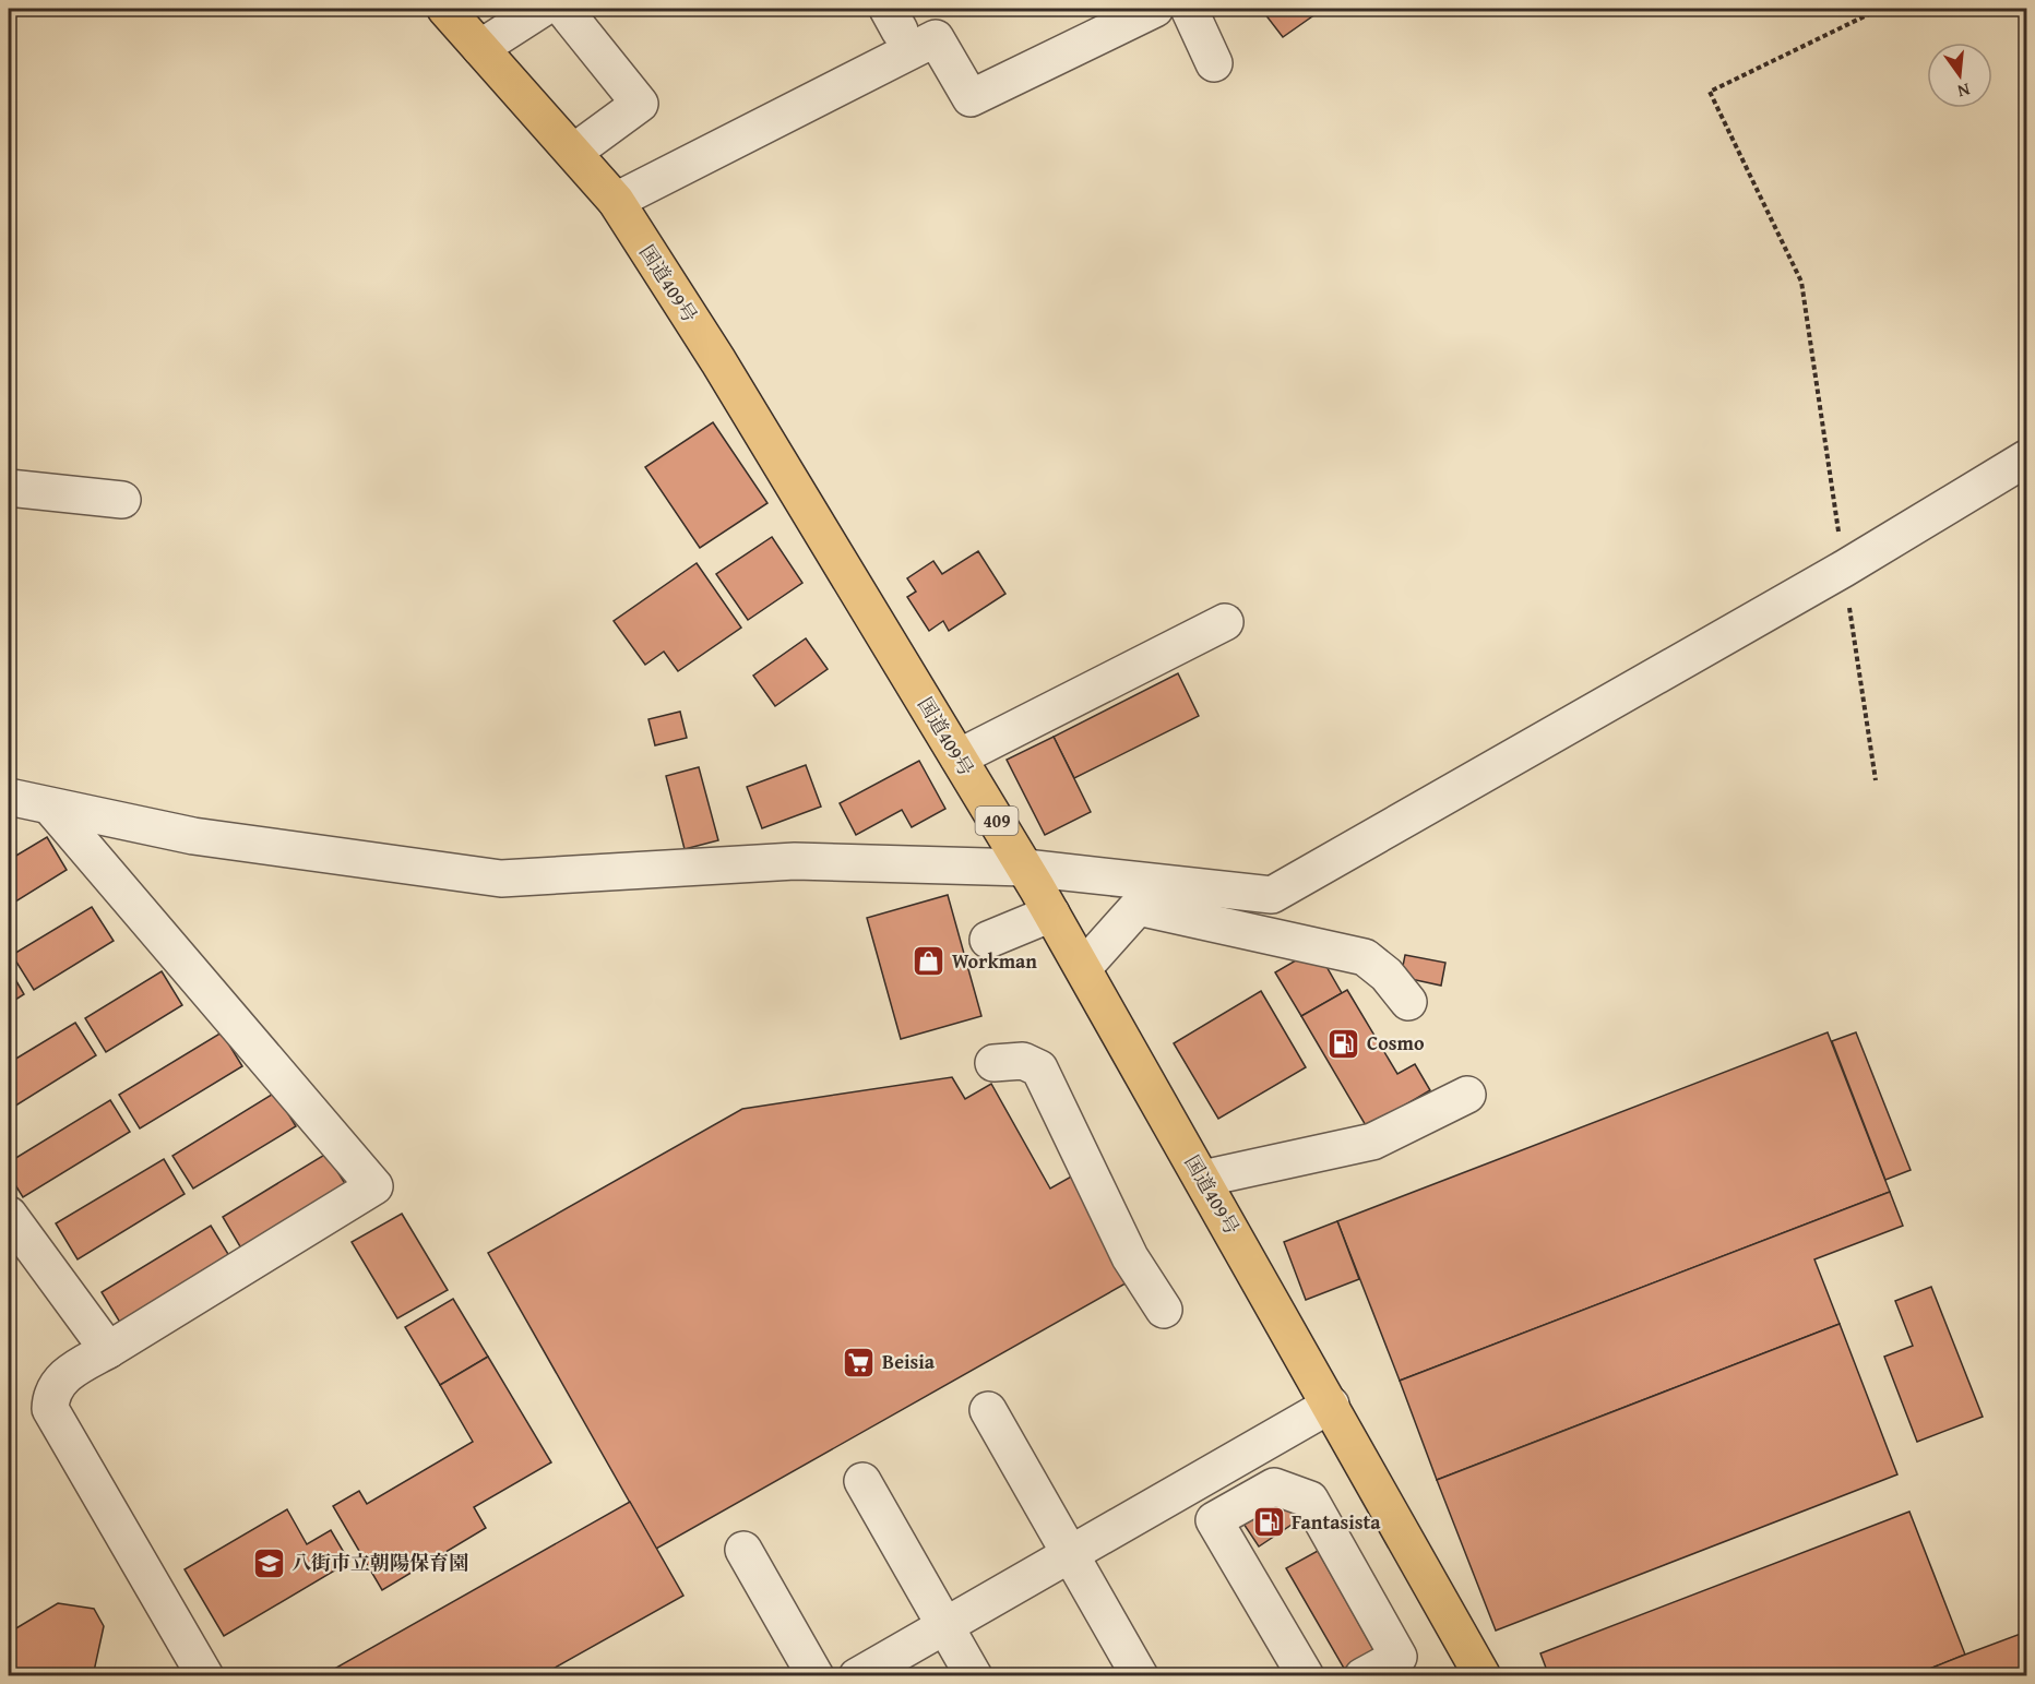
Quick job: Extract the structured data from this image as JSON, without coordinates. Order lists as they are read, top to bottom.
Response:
{
  "streets": {
    "highway": ["国道409号", "409"]
  },
  "places": {
    "shop": ["Workman"],
    "fuel station": ["Cosmo", "Fantasista"],
    "supermarket": ["Beisia"],
    "school or university": ["八街市立朝陽保育園"]
  },
  "north": "bottom"
}
